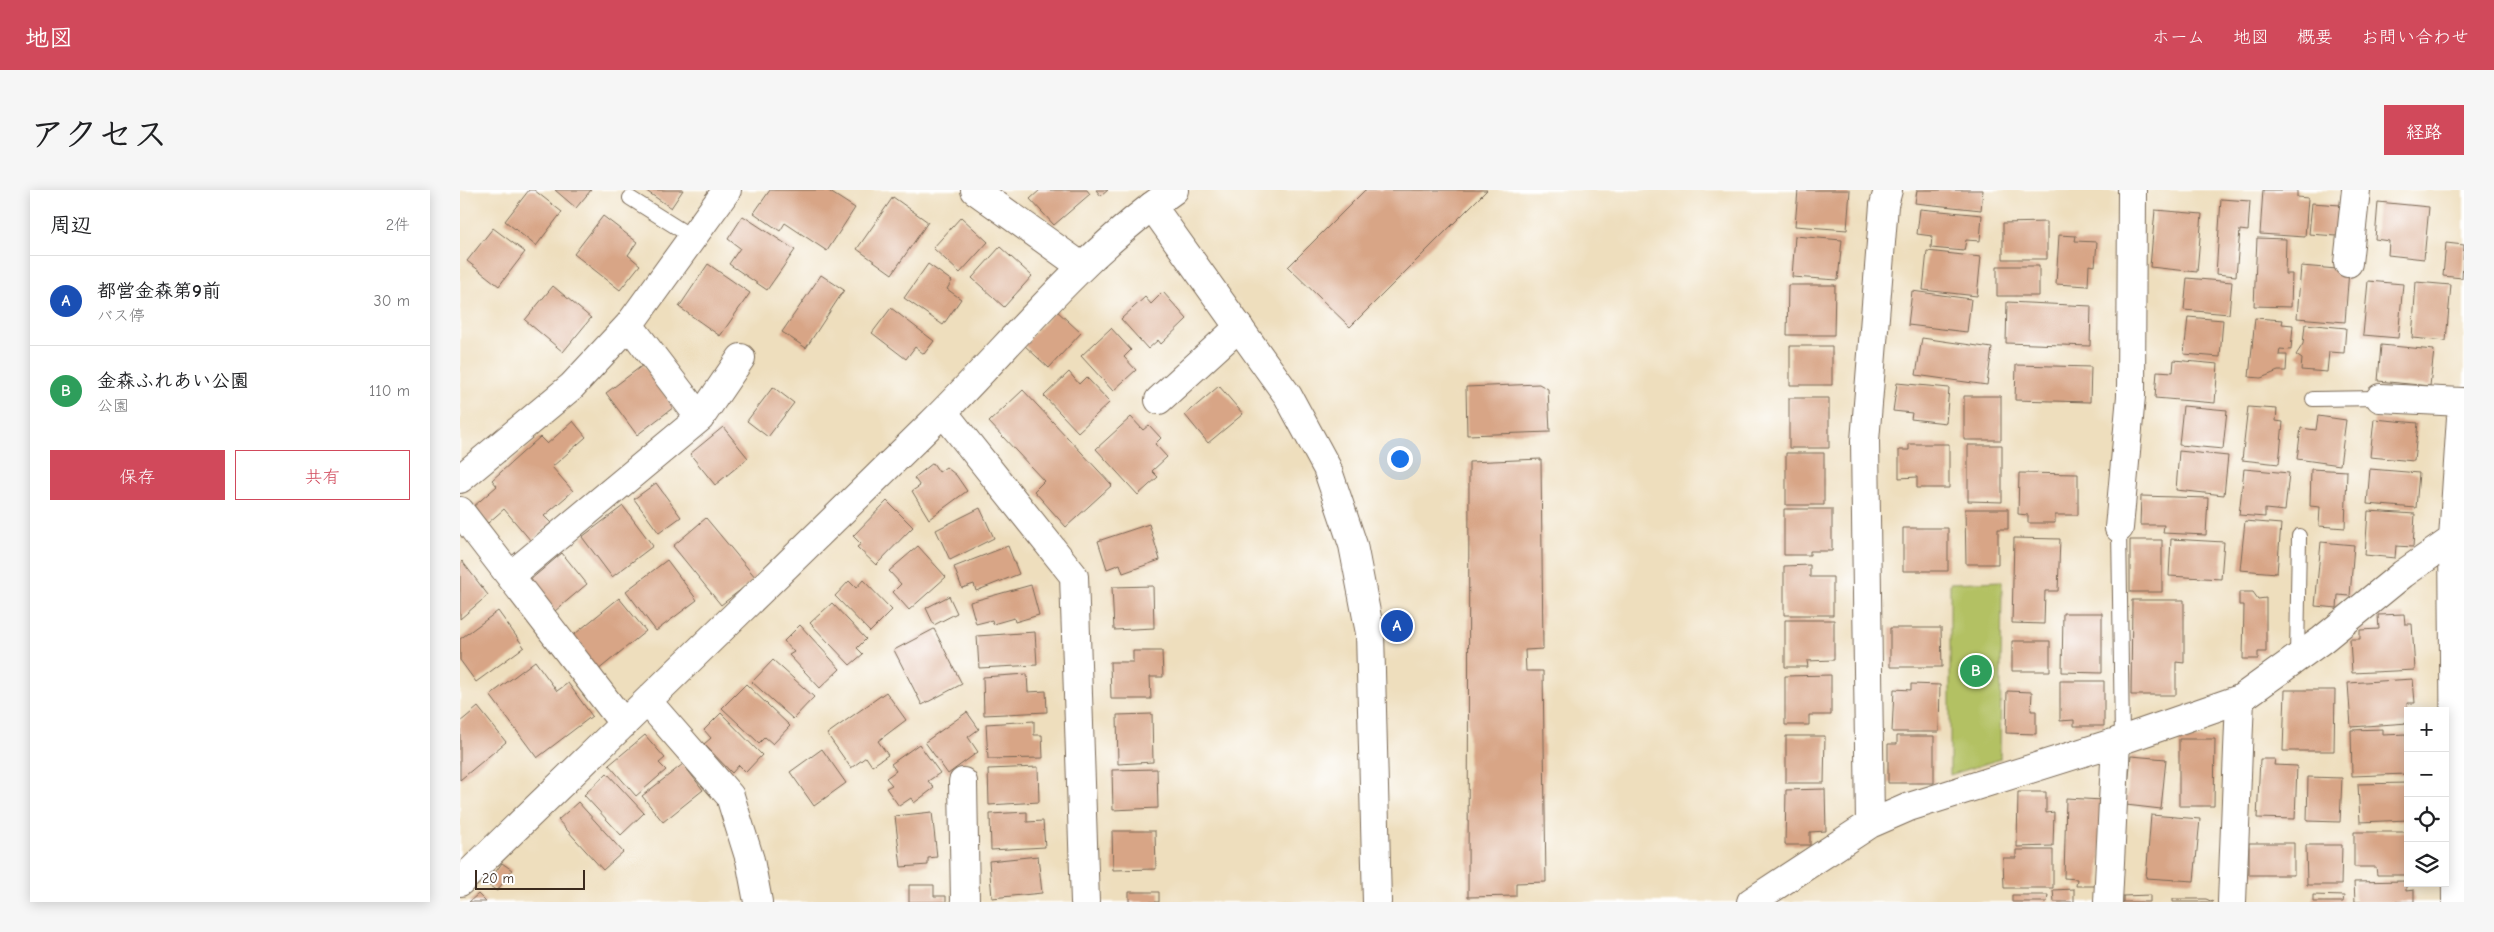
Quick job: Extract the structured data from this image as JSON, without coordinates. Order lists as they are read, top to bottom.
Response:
{
  "scale_bar": "20 m",
  "page": {
    "header": "地図",
    "nav": [
      "ホーム",
      "地図",
      "概要",
      "お問い合わせ"
    ],
    "title": "アクセス",
    "buttons": [
      "経路",
      ["保存", "共有"]
    ],
    "heading": ["周辺", "2件"],
    "list": [
      {
        "mark": "A",
        "name": "都営金森第9前",
        "note": "バス停",
        "value": "30 m"
      },
      {
        "mark": "B",
        "name": "金森ふれあい公園",
        "note": "公園",
        "value": "110 m"
      }
    ],
    "pins": ["A", "B"],
    "map_buttons": ["+", "−"],
    "scale": "20 m"
  }
}
